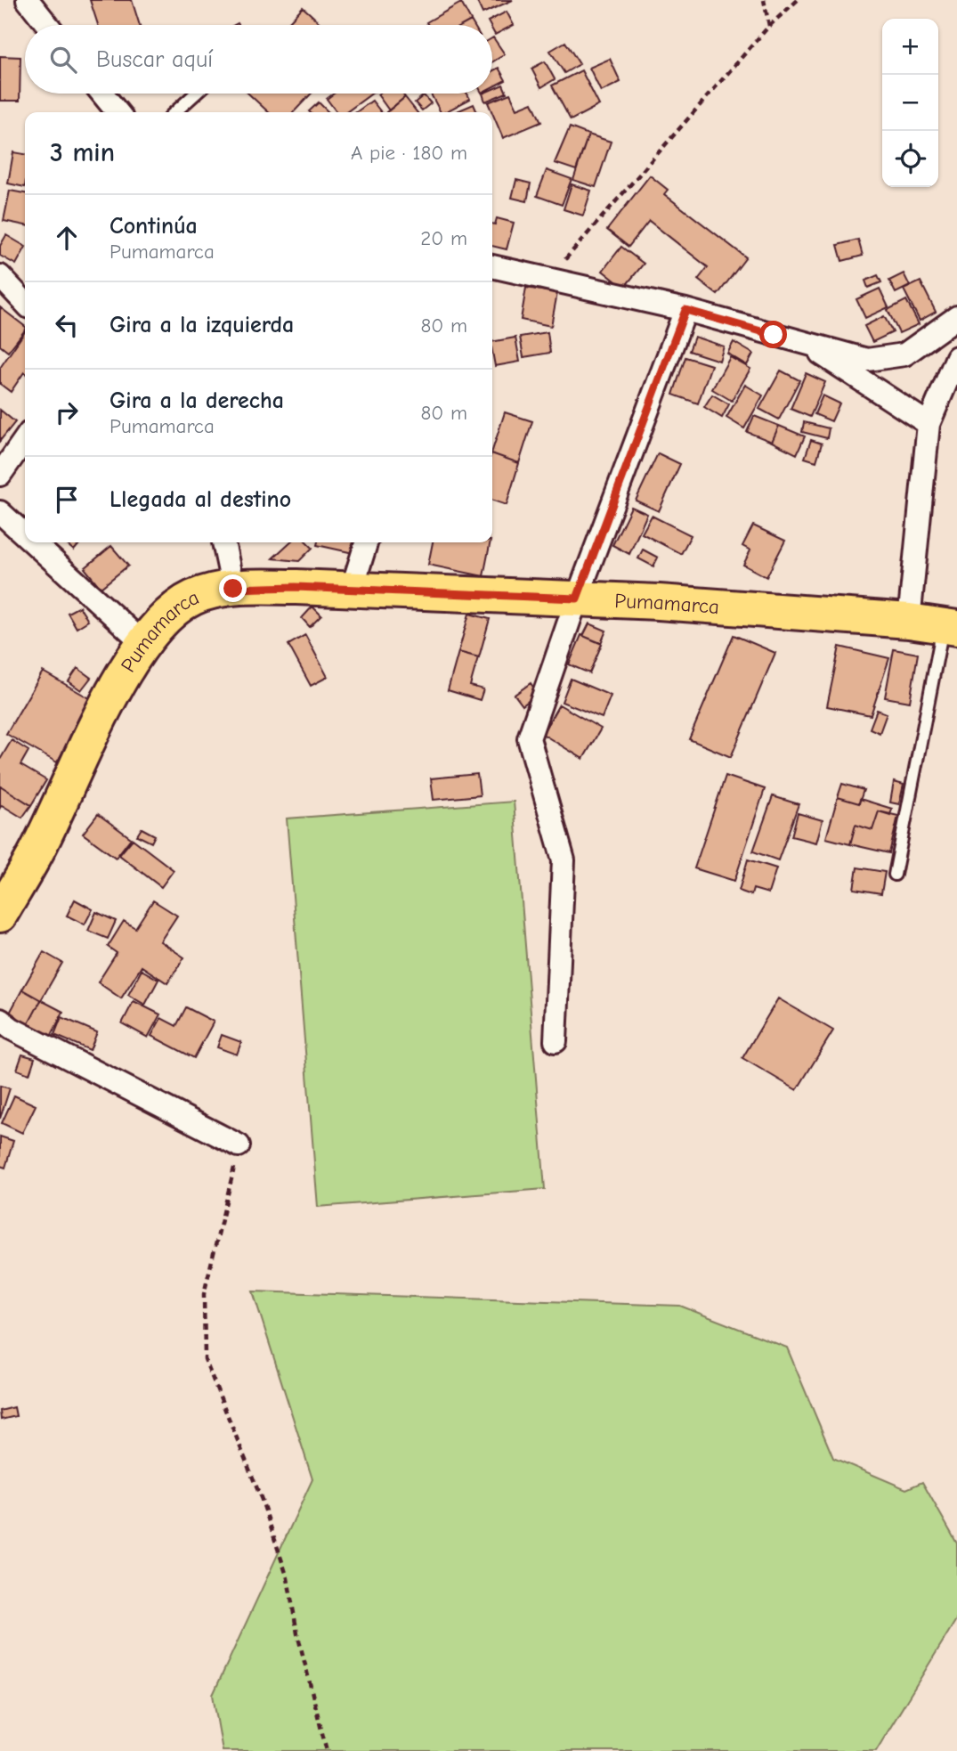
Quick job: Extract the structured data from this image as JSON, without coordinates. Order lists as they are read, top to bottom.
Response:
{
  "streets": {
    "main road": ["Pumamarca"]
  },
  "page": {
    "map_buttons": ["+", "−"],
    "search": "Buscar aquí",
    "heading": ["3 min", "A pie · 180 m"],
    "list": [
      ["Continúa", "Pumamarca", "20 m"],
      ["Gira a la izquierda", "80 m"],
      ["Gira a la derecha", "Pumamarca", "80 m"],
      "Llegada al destino"
    ]
  }
}
